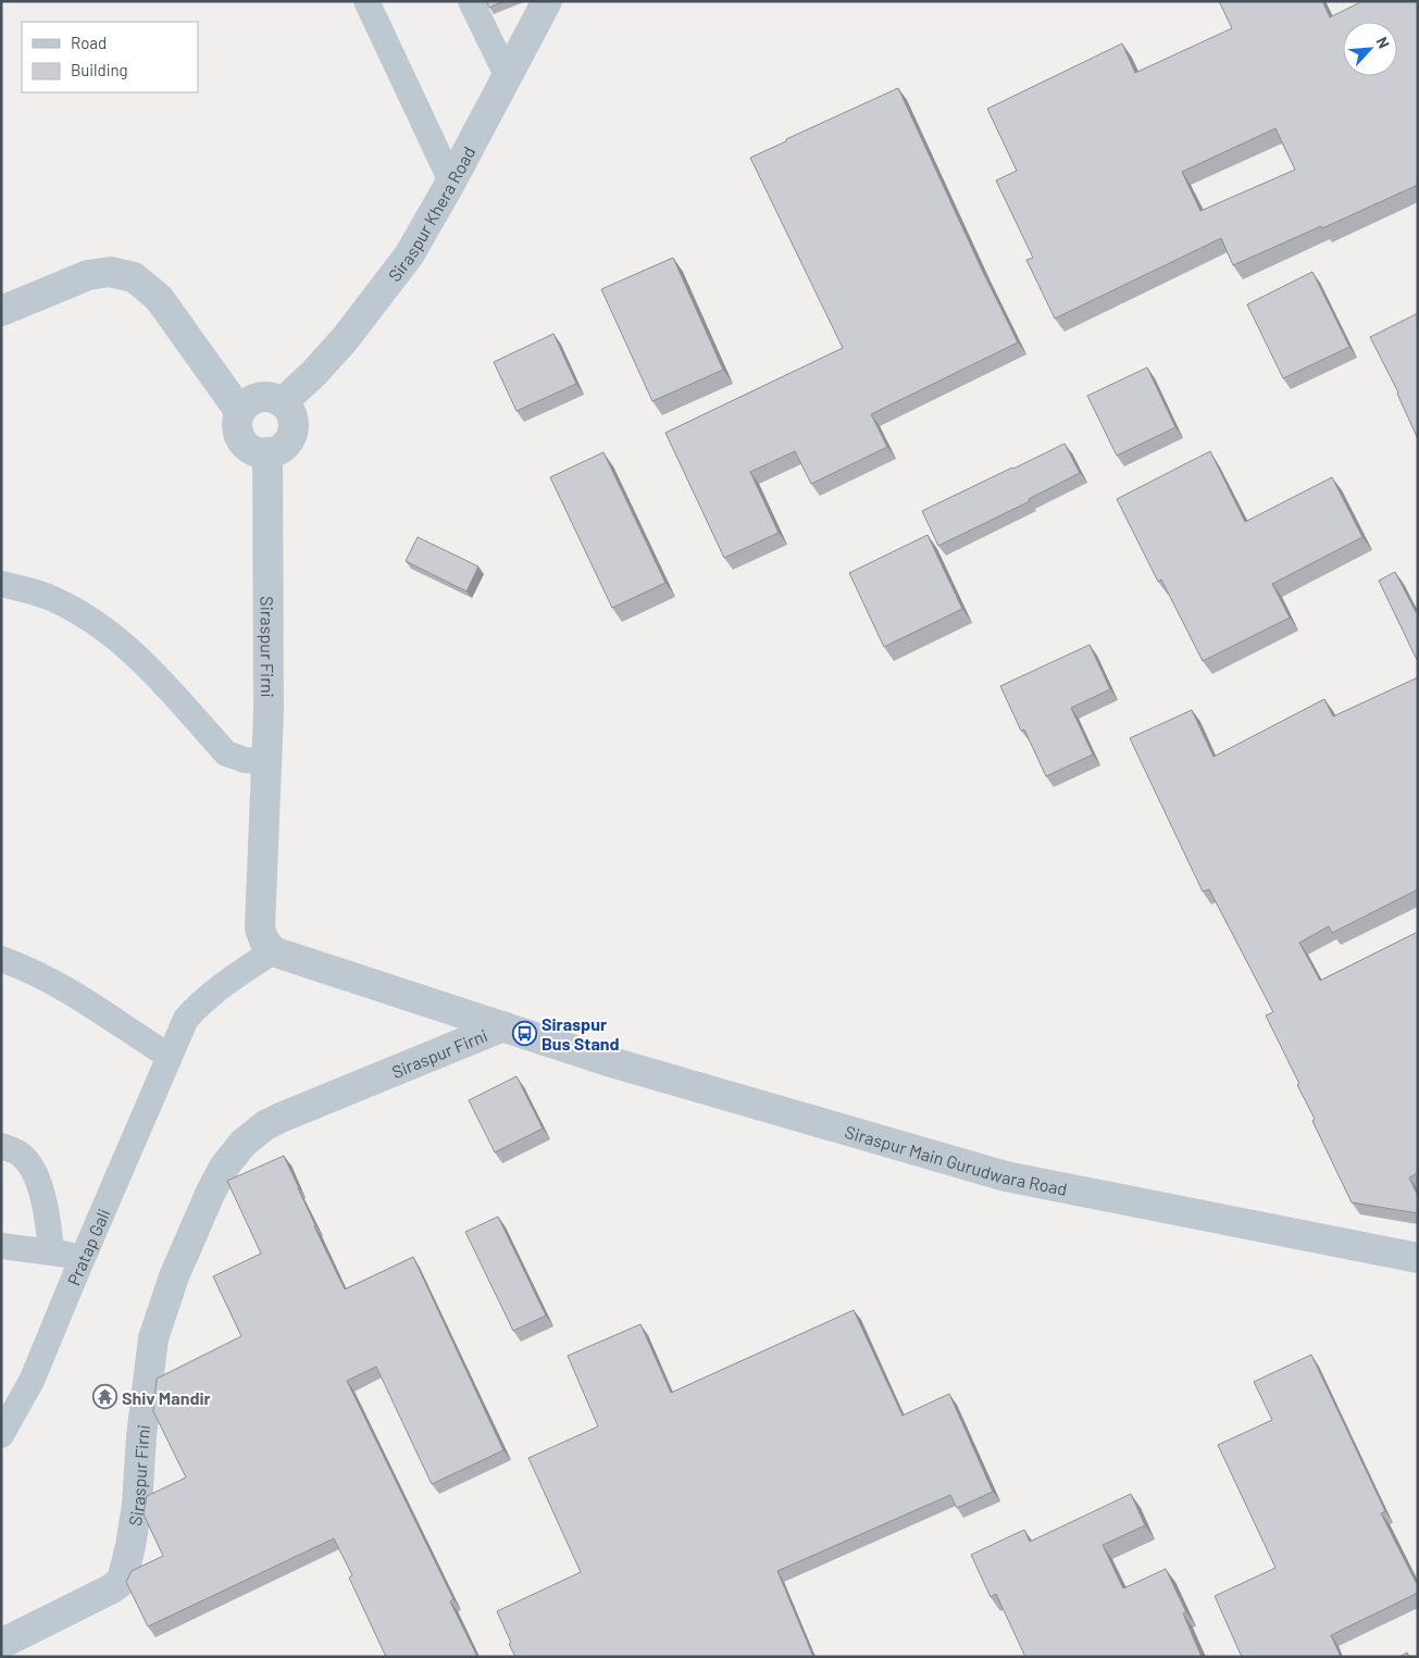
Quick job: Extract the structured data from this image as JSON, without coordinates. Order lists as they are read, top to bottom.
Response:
{
  "streets": {
    "street": [
      "Siraspur Khera Road",
      "Siraspur Firni",
      "Siraspur Main Gurudwara Road",
      "Pratap Gali"
    ]
  },
  "crossings": [
    ["Siraspur Khera Road", "Siraspur Firni"],
    ["Siraspur Firni", "Siraspur Main Gurudwara Road"],
    ["Siraspur Firni", "Pratap Gali"]
  ],
  "places": {
    "bus stop": ["Siraspur Bus Stand"],
    "temple": ["Shiv Mandir"]
  },
  "legend": ["Road", "Building"],
  "north": "top right"
}
